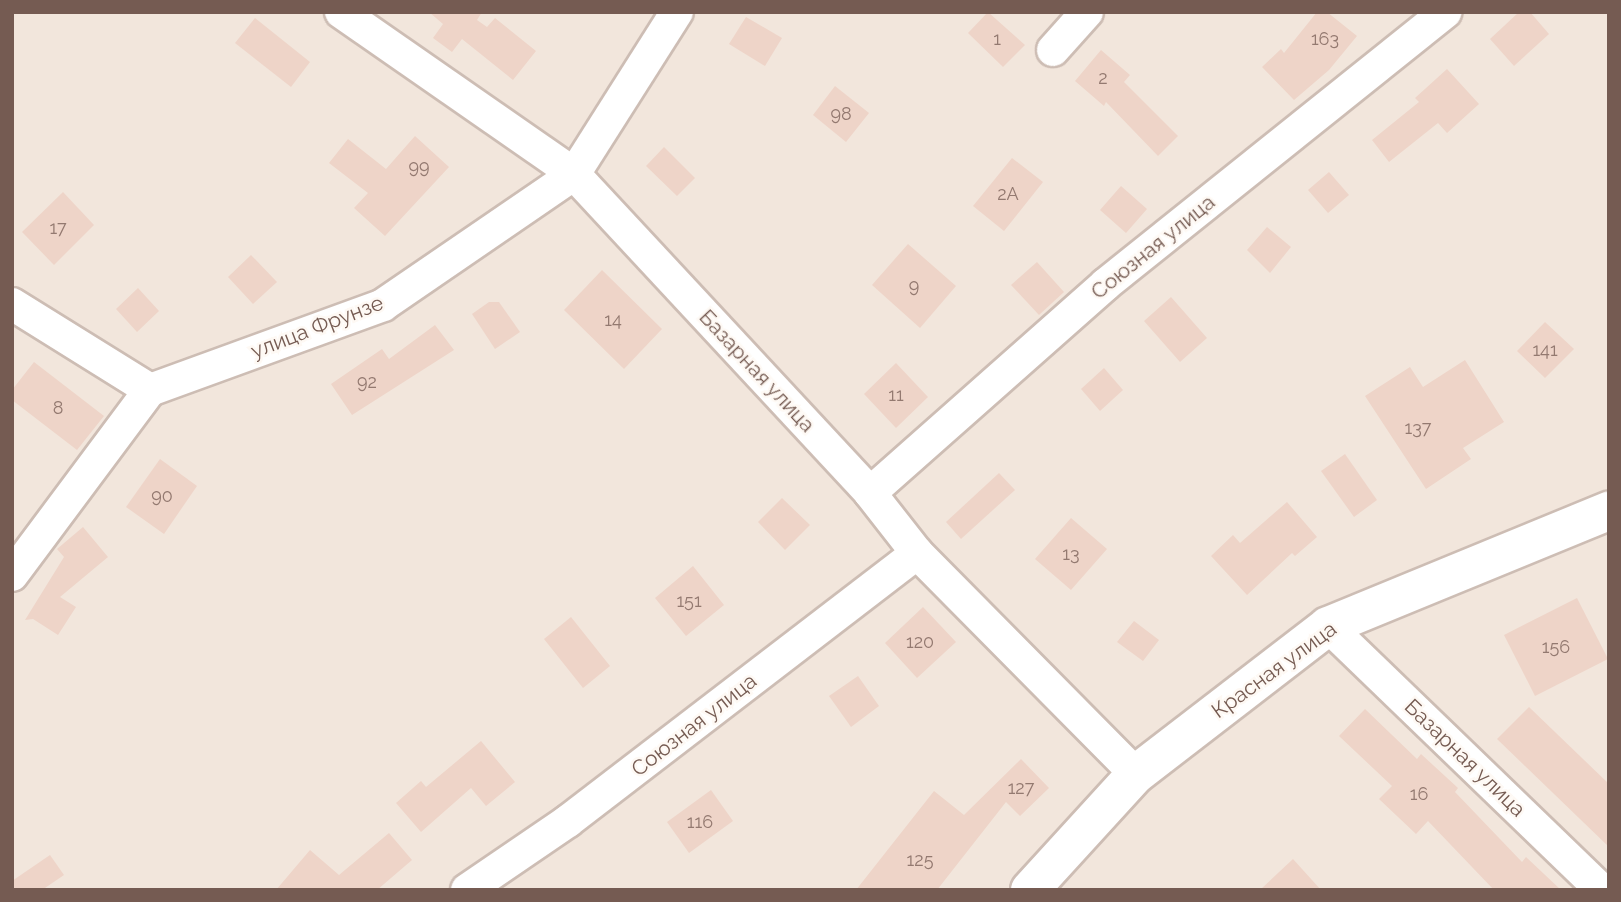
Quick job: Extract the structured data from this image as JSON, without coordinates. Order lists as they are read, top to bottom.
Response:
{
  "streets": {
    "street": [
      "Союзная улица",
      "улица Фрунзе",
      "Базарная улица",
      "Красная улица"
    ]
  },
  "crossings": [
    ["Союзная улица", "Базарная улица"],
    ["улица Фрунзе", "Базарная улица"],
    ["Базарная улица", "Красная улица"]
  ],
  "house_numbers": [
    "1",
    "163",
    "2",
    "98",
    "99",
    "2А",
    "17",
    "9",
    "14",
    "141",
    "92",
    "11",
    "8",
    "137",
    "90",
    "13",
    "151",
    "120",
    "156",
    "127",
    "16",
    "116",
    "125"
  ]
}
